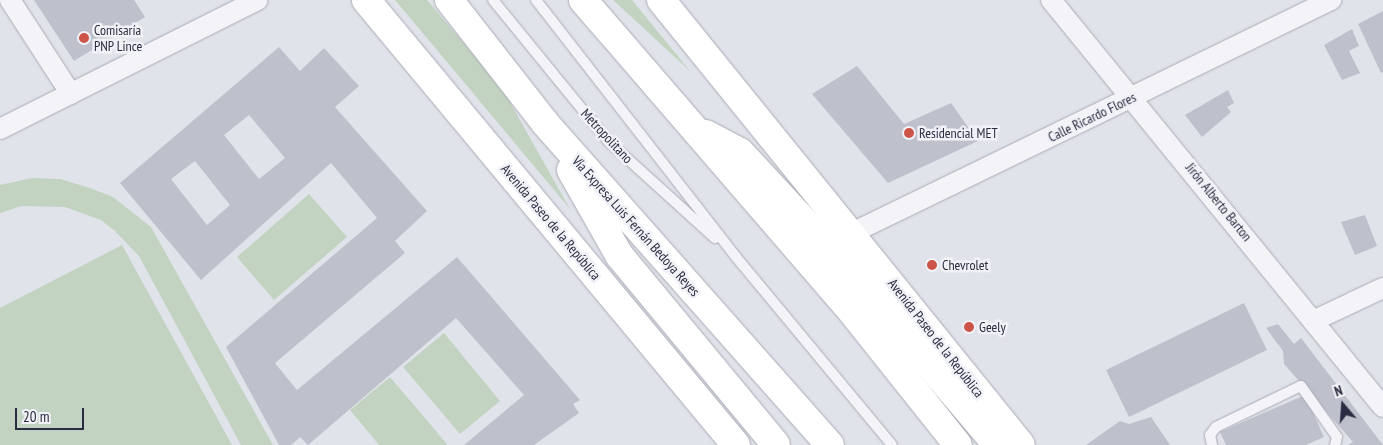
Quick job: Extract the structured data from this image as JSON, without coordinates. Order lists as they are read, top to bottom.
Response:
{
  "streets": {
    "main road": ["Avenida Paseo de la República", "Vía Expresa Luis Fernán Bedoya Reyes"],
    "street": ["Calle Ricardo Flores", "Jirón Alberto Barton"],
    "lane": ["Metropolitano"]
  },
  "crossings": [
    ["Calle Ricardo Flores", "Jirón Alberto Barton"],
    ["Calle Ricardo Flores", "Avenida Paseo de la República"]
  ],
  "places": [
    "Comisaría PNP Lince",
    "Residencial MET",
    "Chevrolet",
    "Geely"
  ],
  "scale_bar": "20 m",
  "north": "top"
}
